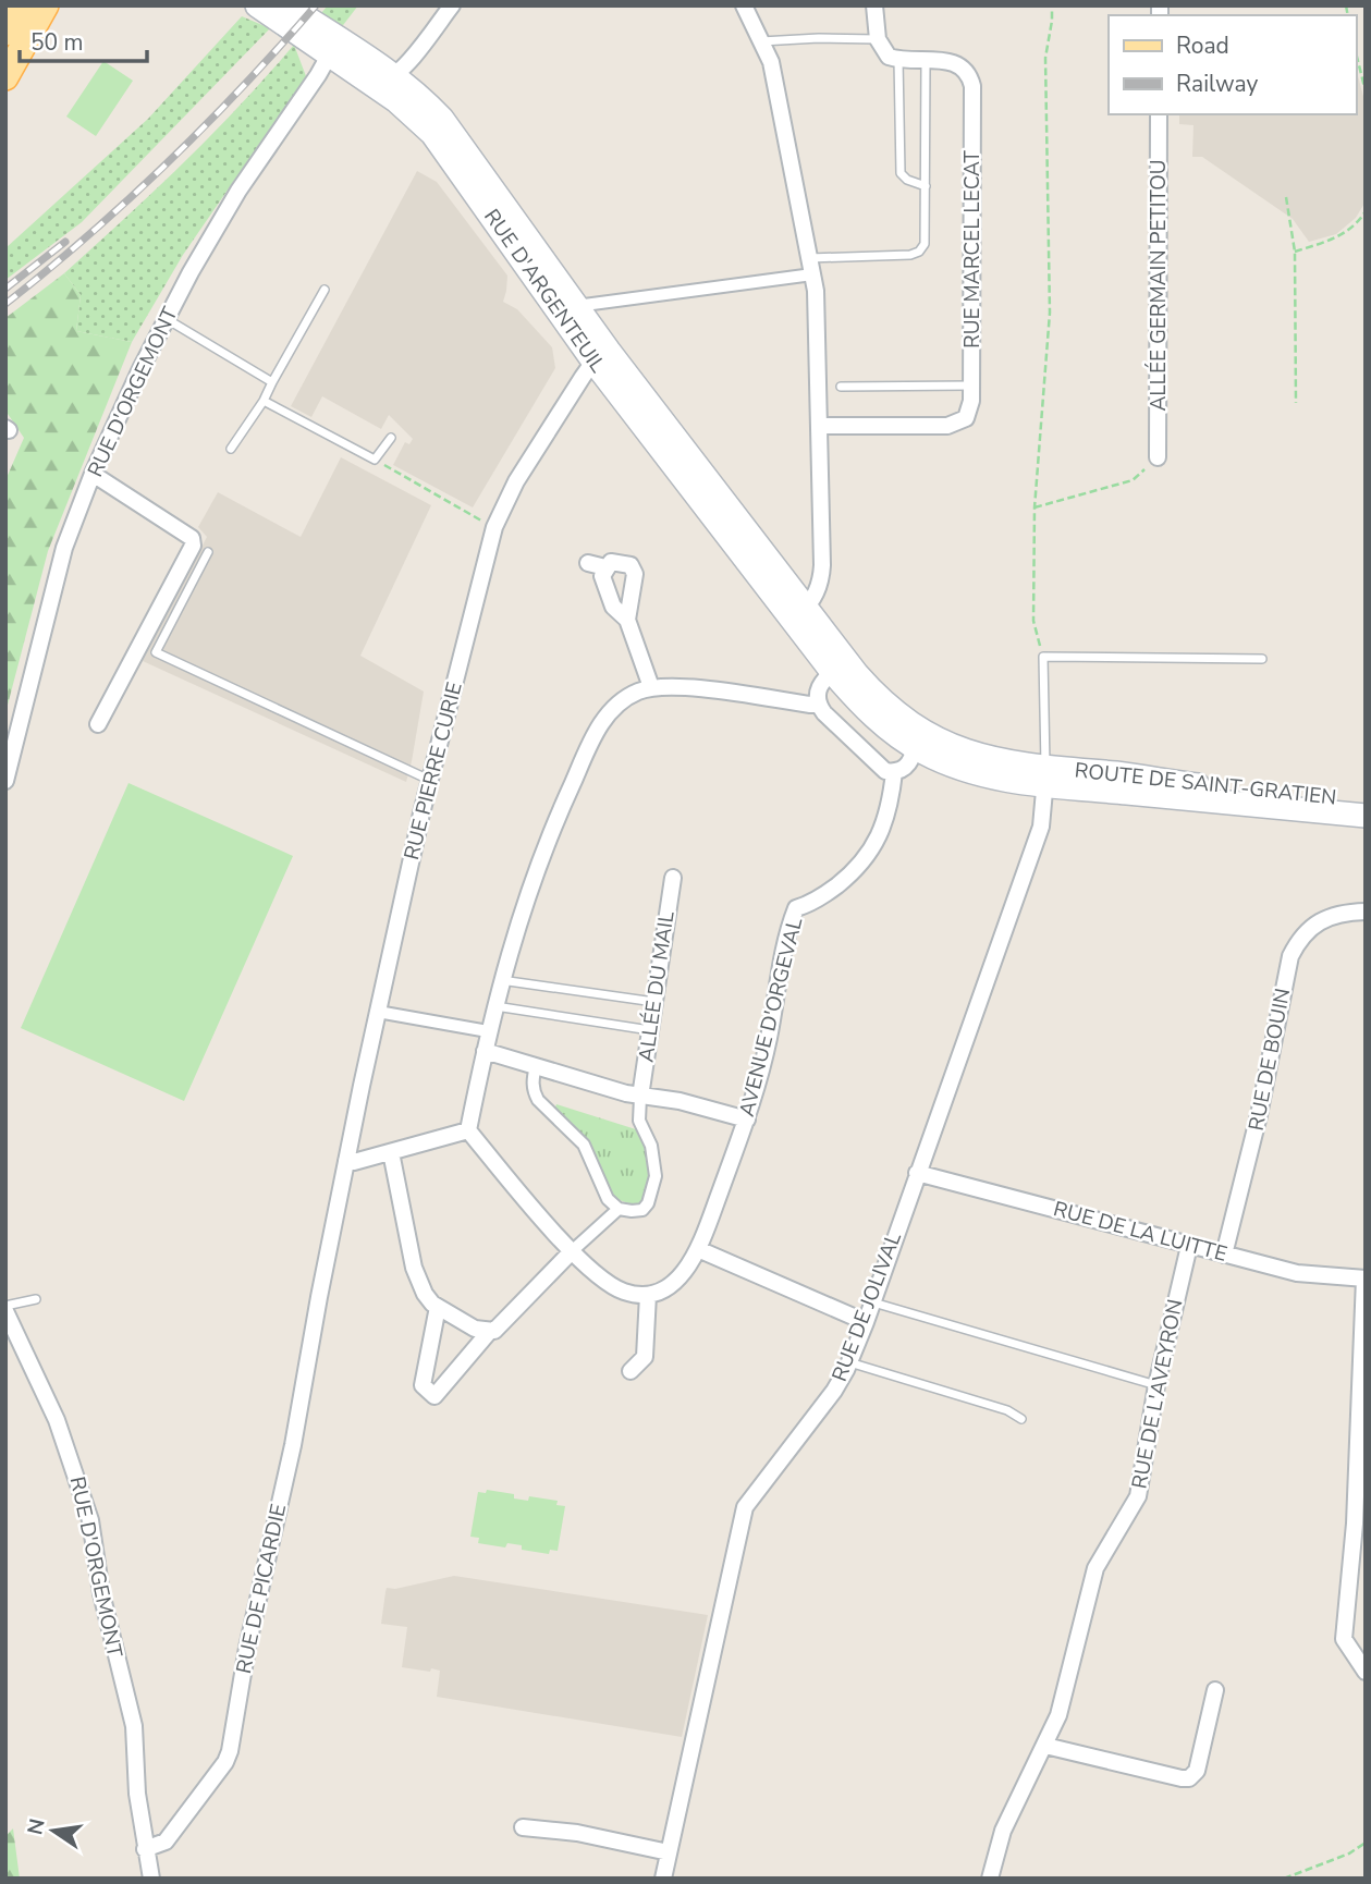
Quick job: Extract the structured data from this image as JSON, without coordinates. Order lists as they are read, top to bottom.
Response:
{
  "streets": {
    "main road": ["RUE D'ARGENTEUIL", "ROUTE DE SAINT-GRATIEN"],
    "street": [
      "RUE MARCEL LECAT",
      "ALLÉE GERMAIN PETITOU",
      "RUE D'ORGEMONT",
      "RUE PIERRE CURIE",
      "ALLÉE DU MAIL",
      "AVENUE D'ORGEVAL",
      "RUE DE BOUIN",
      "RUE DE LA LUITTE",
      "RUE DE JOLIVAL",
      "RUE DE L'AVEYRON",
      "RUE DE PICARDIE"
    ]
  },
  "crossings": [
    ["RUE D'ARGENTEUIL", "RUE D'ORGEMONT"],
    ["RUE D'ARGENTEUIL", "RUE PIERRE CURIE"],
    ["RUE D'ARGENTEUIL", "ROUTE DE SAINT-GRATIEN"],
    ["RUE D'ARGENTEUIL", "AVENUE D'ORGEVAL"],
    ["RUE D'ARGENTEUIL", "RUE DE JOLIVAL"],
    ["RUE D'ORGEMONT", "RUE DE PICARDIE"],
    ["RUE PIERRE CURIE", "RUE DE PICARDIE"],
    ["ROUTE DE SAINT-GRATIEN", "RUE DE JOLIVAL"],
    ["RUE DE BOUIN", "RUE DE LA LUITTE"],
    ["RUE DE LA LUITTE", "RUE DE JOLIVAL"],
    ["RUE DE LA LUITTE", "RUE DE L'AVEYRON"]
  ],
  "legend": ["Road", "Railway"],
  "scale_bar": "50 m",
  "north": "left"
}
